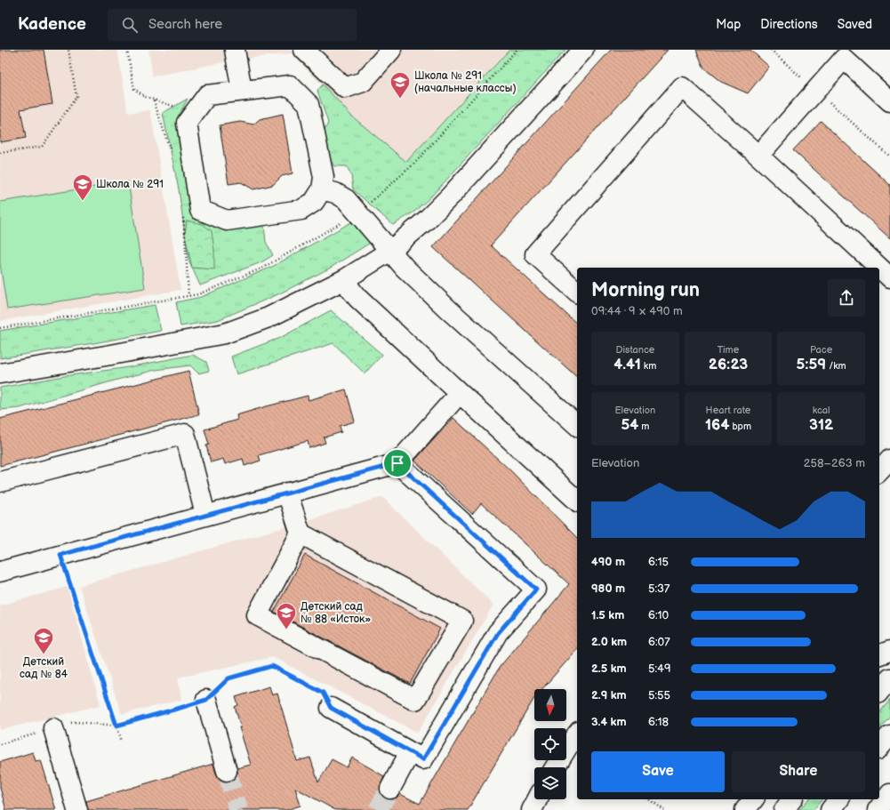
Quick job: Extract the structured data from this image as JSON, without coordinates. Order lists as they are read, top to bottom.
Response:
{
  "places": {
    "school or university": [
      "Школа № 291 (начальные классы)",
      "Школа № 291",
      "Детский сад № 88 «Исток»",
      "Детский сад № 84"
    ]
  },
  "north": "bottom",
  "page": {
    "header": "Kadence",
    "search": "Search here",
    "nav": ["Map", "Directions", "Saved"],
    "heading": ["Morning run", "09:44 · 9 × 490 m"],
    "stats": [
      ["Distance", "4.41 km"],
      ["Time", "26:23"],
      ["Pace", "5:59 /km"],
      ["Elevation", "54 m"],
      ["Heart rate", "164 bpm"],
      ["kcal", "312"]
    ],
    "chart": ["Elevation", "258–263 m"],
    "list": [
      {
        "name": "490 m",
        "note": "6:15"
      },
      {
        "name": "980 m",
        "note": "5:37"
      },
      {
        "name": "1.5 km",
        "note": "6:10"
      },
      {
        "name": "2.0 km",
        "note": "6:07"
      },
      {
        "name": "2.5 km",
        "note": "5:49"
      },
      {
        "name": "2.9 km",
        "note": "5:55"
      },
      {
        "name": "3.4 km",
        "note": "6:18"
      }
    ],
    "buttons": ["Save", "Share"]
  }
}
